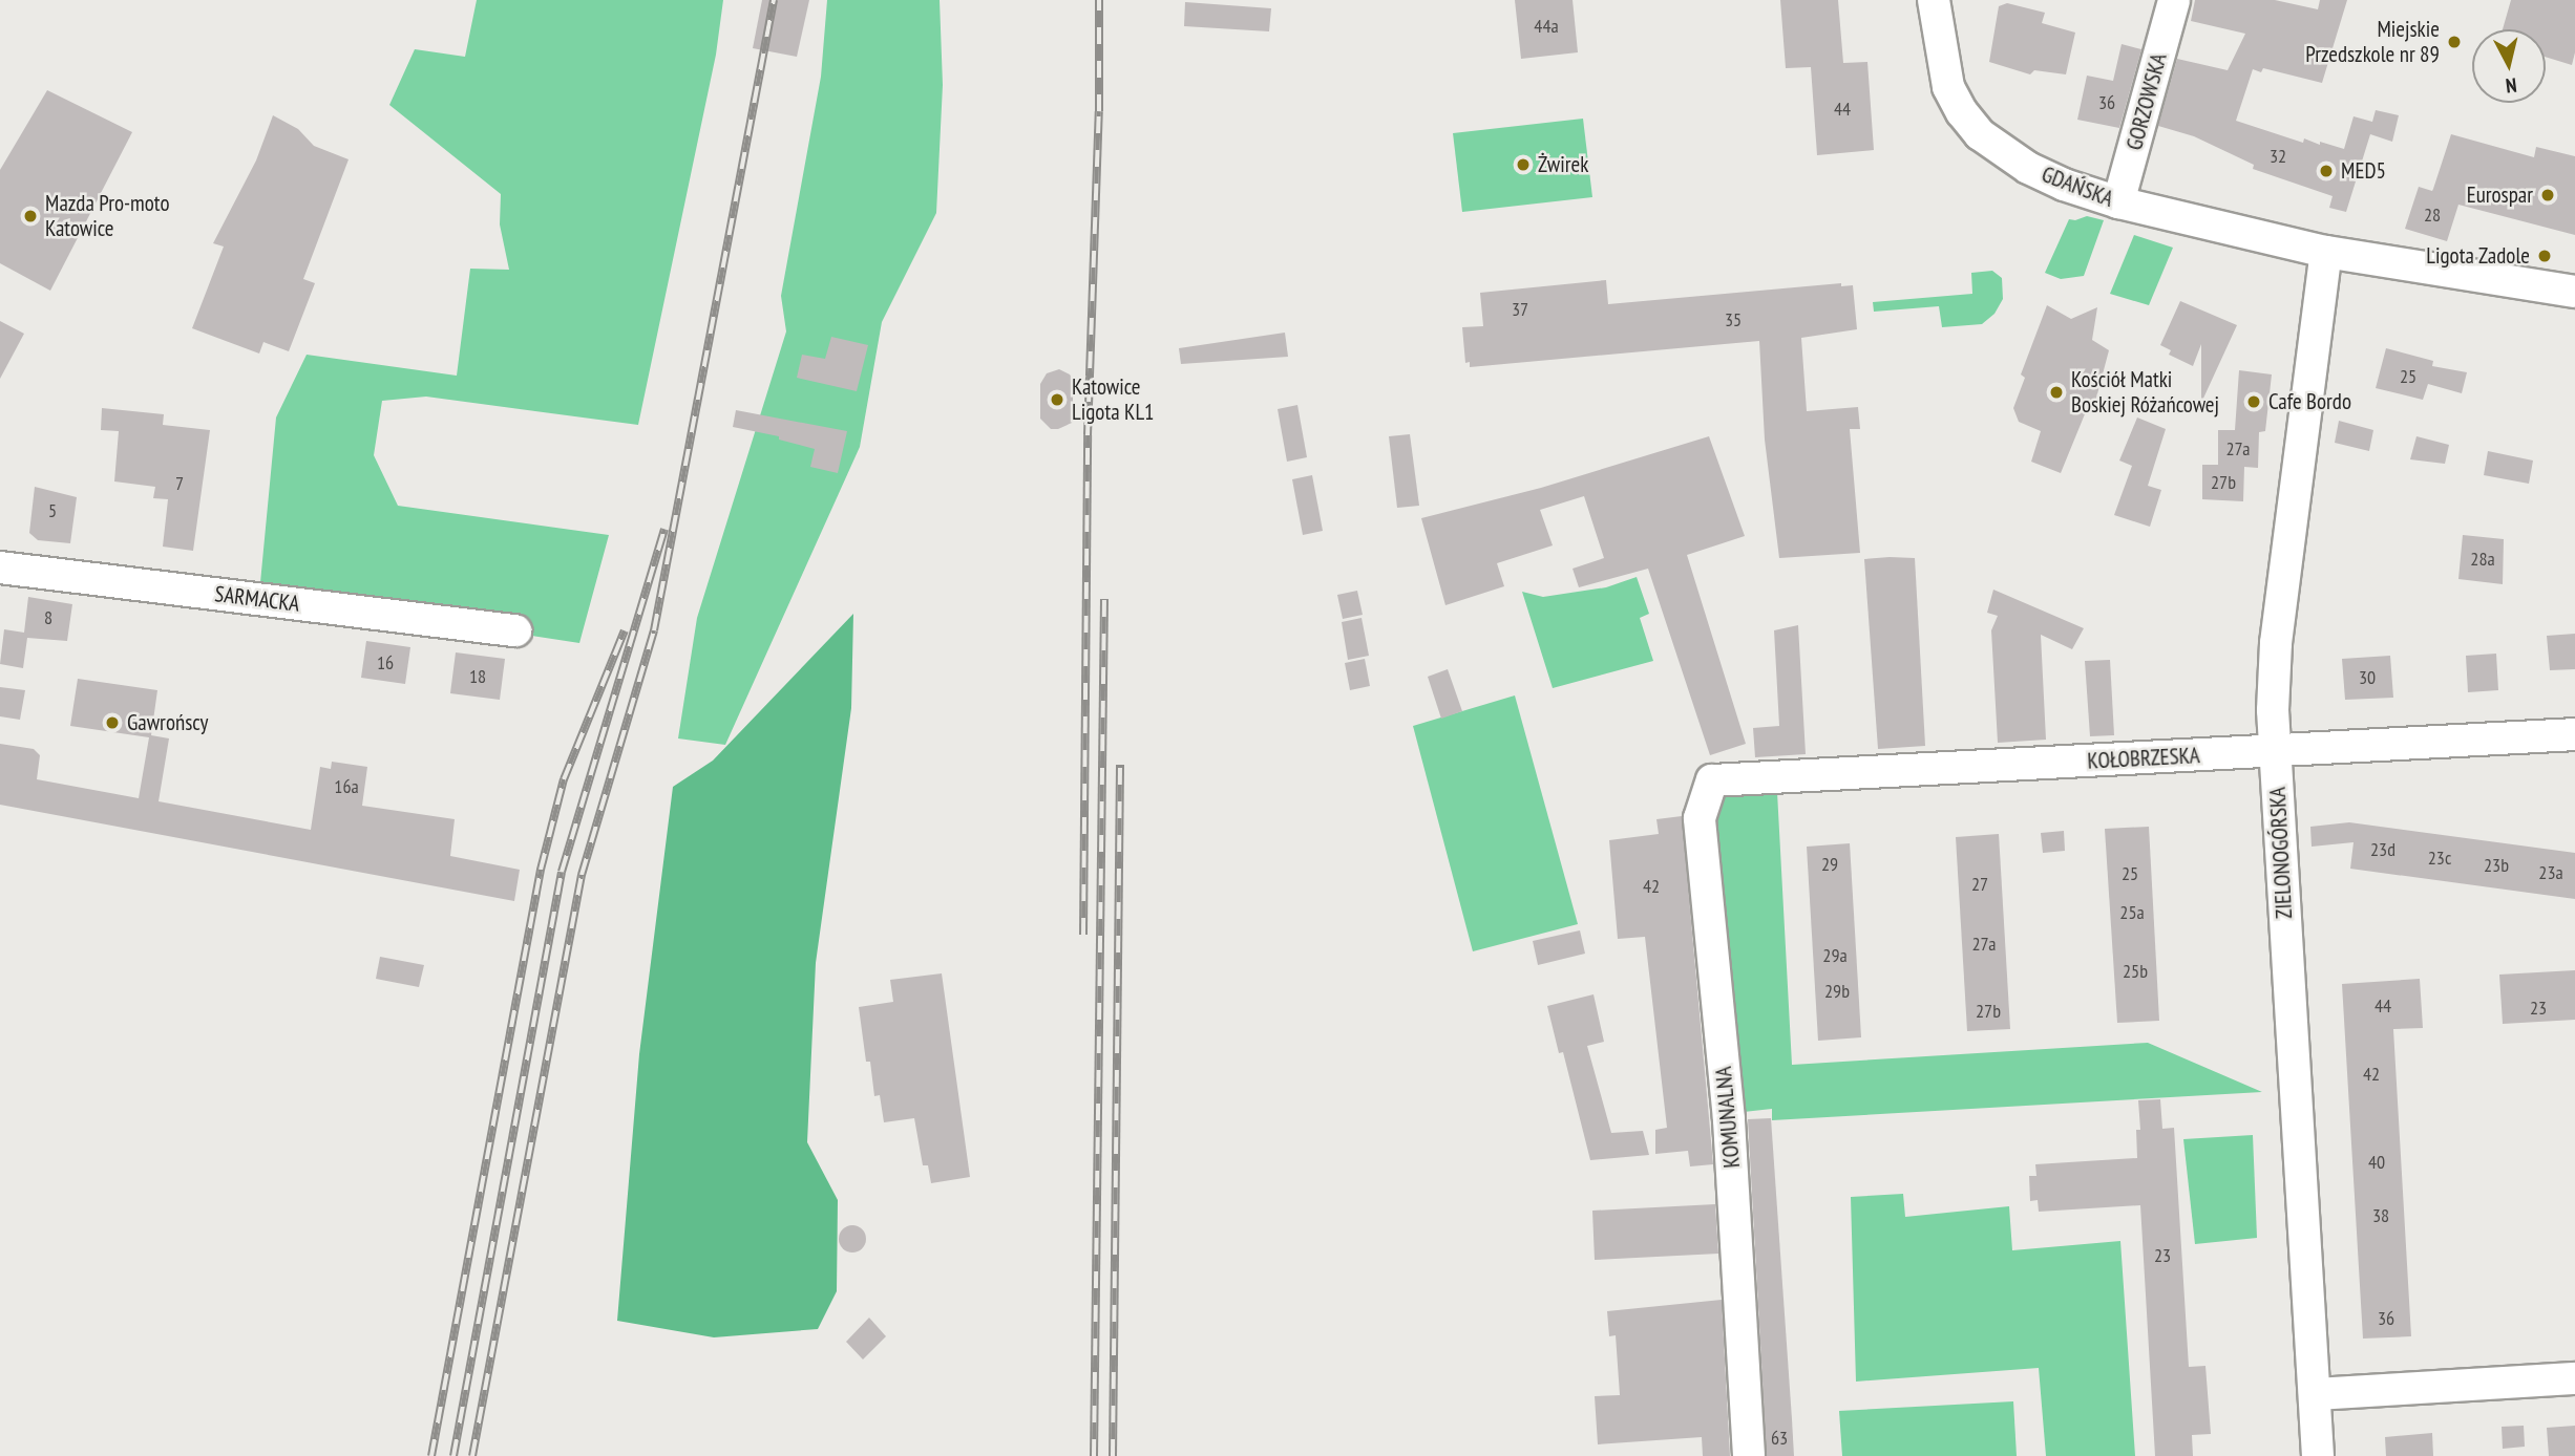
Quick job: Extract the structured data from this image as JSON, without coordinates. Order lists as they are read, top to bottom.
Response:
{
  "streets": {
    "street": [
      "GORZOWSKA",
      "GDAŃSKA",
      "SARMACKA",
      "KOŁOBRZESKA",
      "ZIELONOGÓRSKA",
      "KOMUNALNA"
    ]
  },
  "crossings": [
    ["GORZOWSKA", "GDAŃSKA"],
    ["GDAŃSKA", "ZIELONOGÓRSKA"],
    ["KOŁOBRZESKA", "ZIELONOGÓRSKA"],
    ["KOŁOBRZESKA", "KOMUNALNA"]
  ],
  "places": [
    "Miejskie Przedszkole nr 89",
    "Żwirek",
    "MED5",
    "Eurospar",
    "Mazda Pro-moto Katowice",
    "Ligota Zadole",
    "Kościół Matki Boskiej Różańcowej",
    "Katowice Ligota KL1",
    "Cafe Bordo",
    "Gawrońscy"
  ],
  "house_numbers": [
    "44a",
    "36",
    "44",
    "32",
    "28",
    "37",
    "35",
    "25",
    "27a",
    "27b",
    "7",
    "5",
    "28a",
    "8",
    "16",
    "18",
    "30",
    "16a",
    "23d",
    "23c",
    "29",
    "23b",
    "23a",
    "25",
    "27",
    "42",
    "25a",
    "27a",
    "29a",
    "25b",
    "29b",
    "44",
    "23",
    "27b",
    "42",
    "40",
    "38",
    "23",
    "36",
    "63"
  ],
  "north": "bottom"
}
